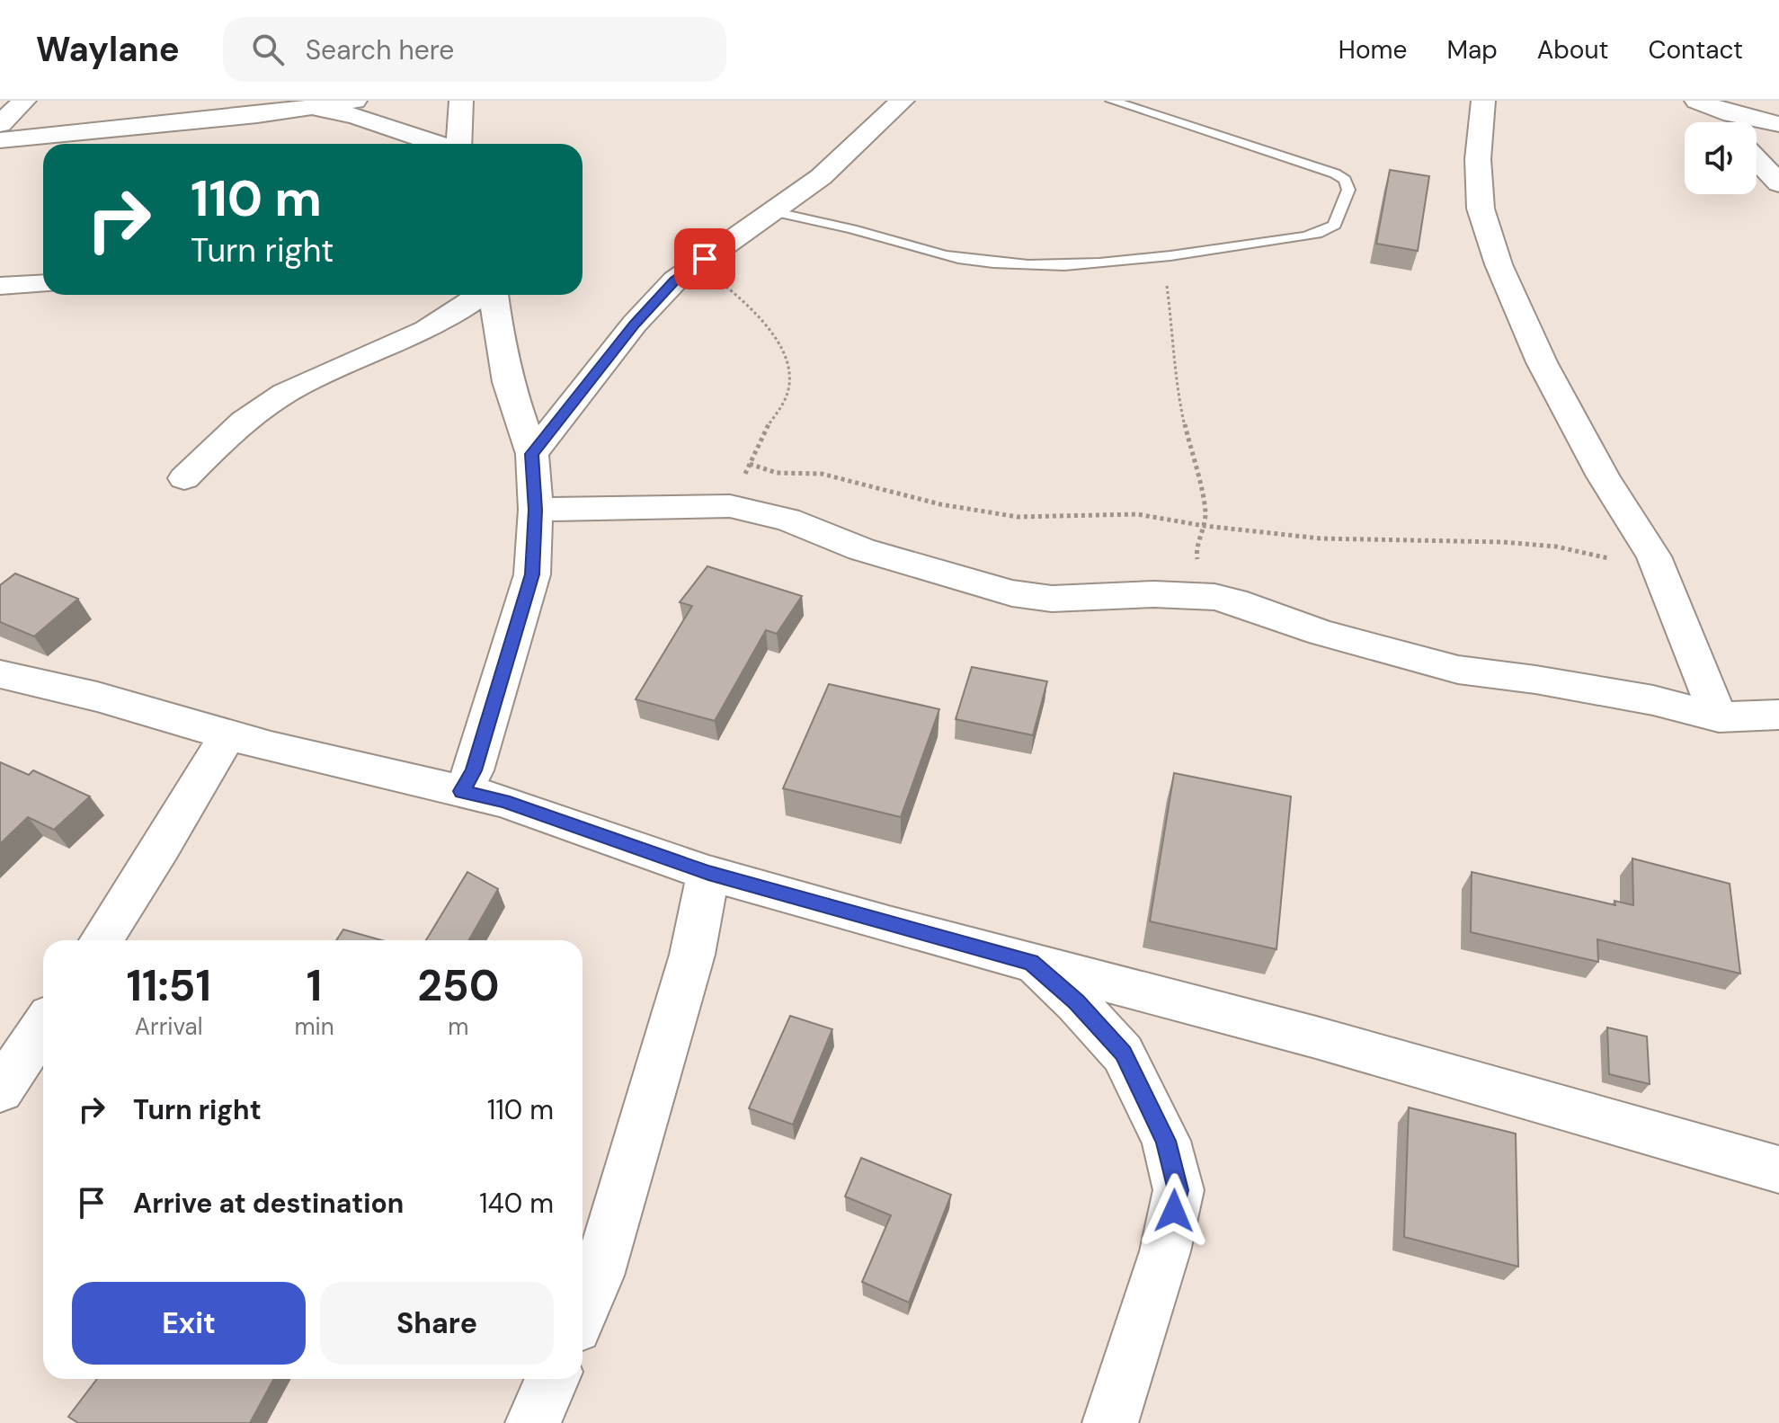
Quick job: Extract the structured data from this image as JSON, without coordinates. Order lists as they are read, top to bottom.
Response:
{
  "page": {
    "header": "Waylane",
    "search": "Search here",
    "nav": [
      "Home",
      "Map",
      "About",
      "Contact"
    ],
    "turn": ["110 m", "Turn right"],
    "eta": [
      "11:51",
      "Arrival",
      "1",
      "min",
      "250",
      "m"
    ],
    "list": [
      {
        "name": "Turn right",
        "value": "110 m"
      },
      {
        "name": "Arrive at destination",
        "value": "140 m"
      }
    ],
    "buttons": ["Exit", "Share"]
  }
}
